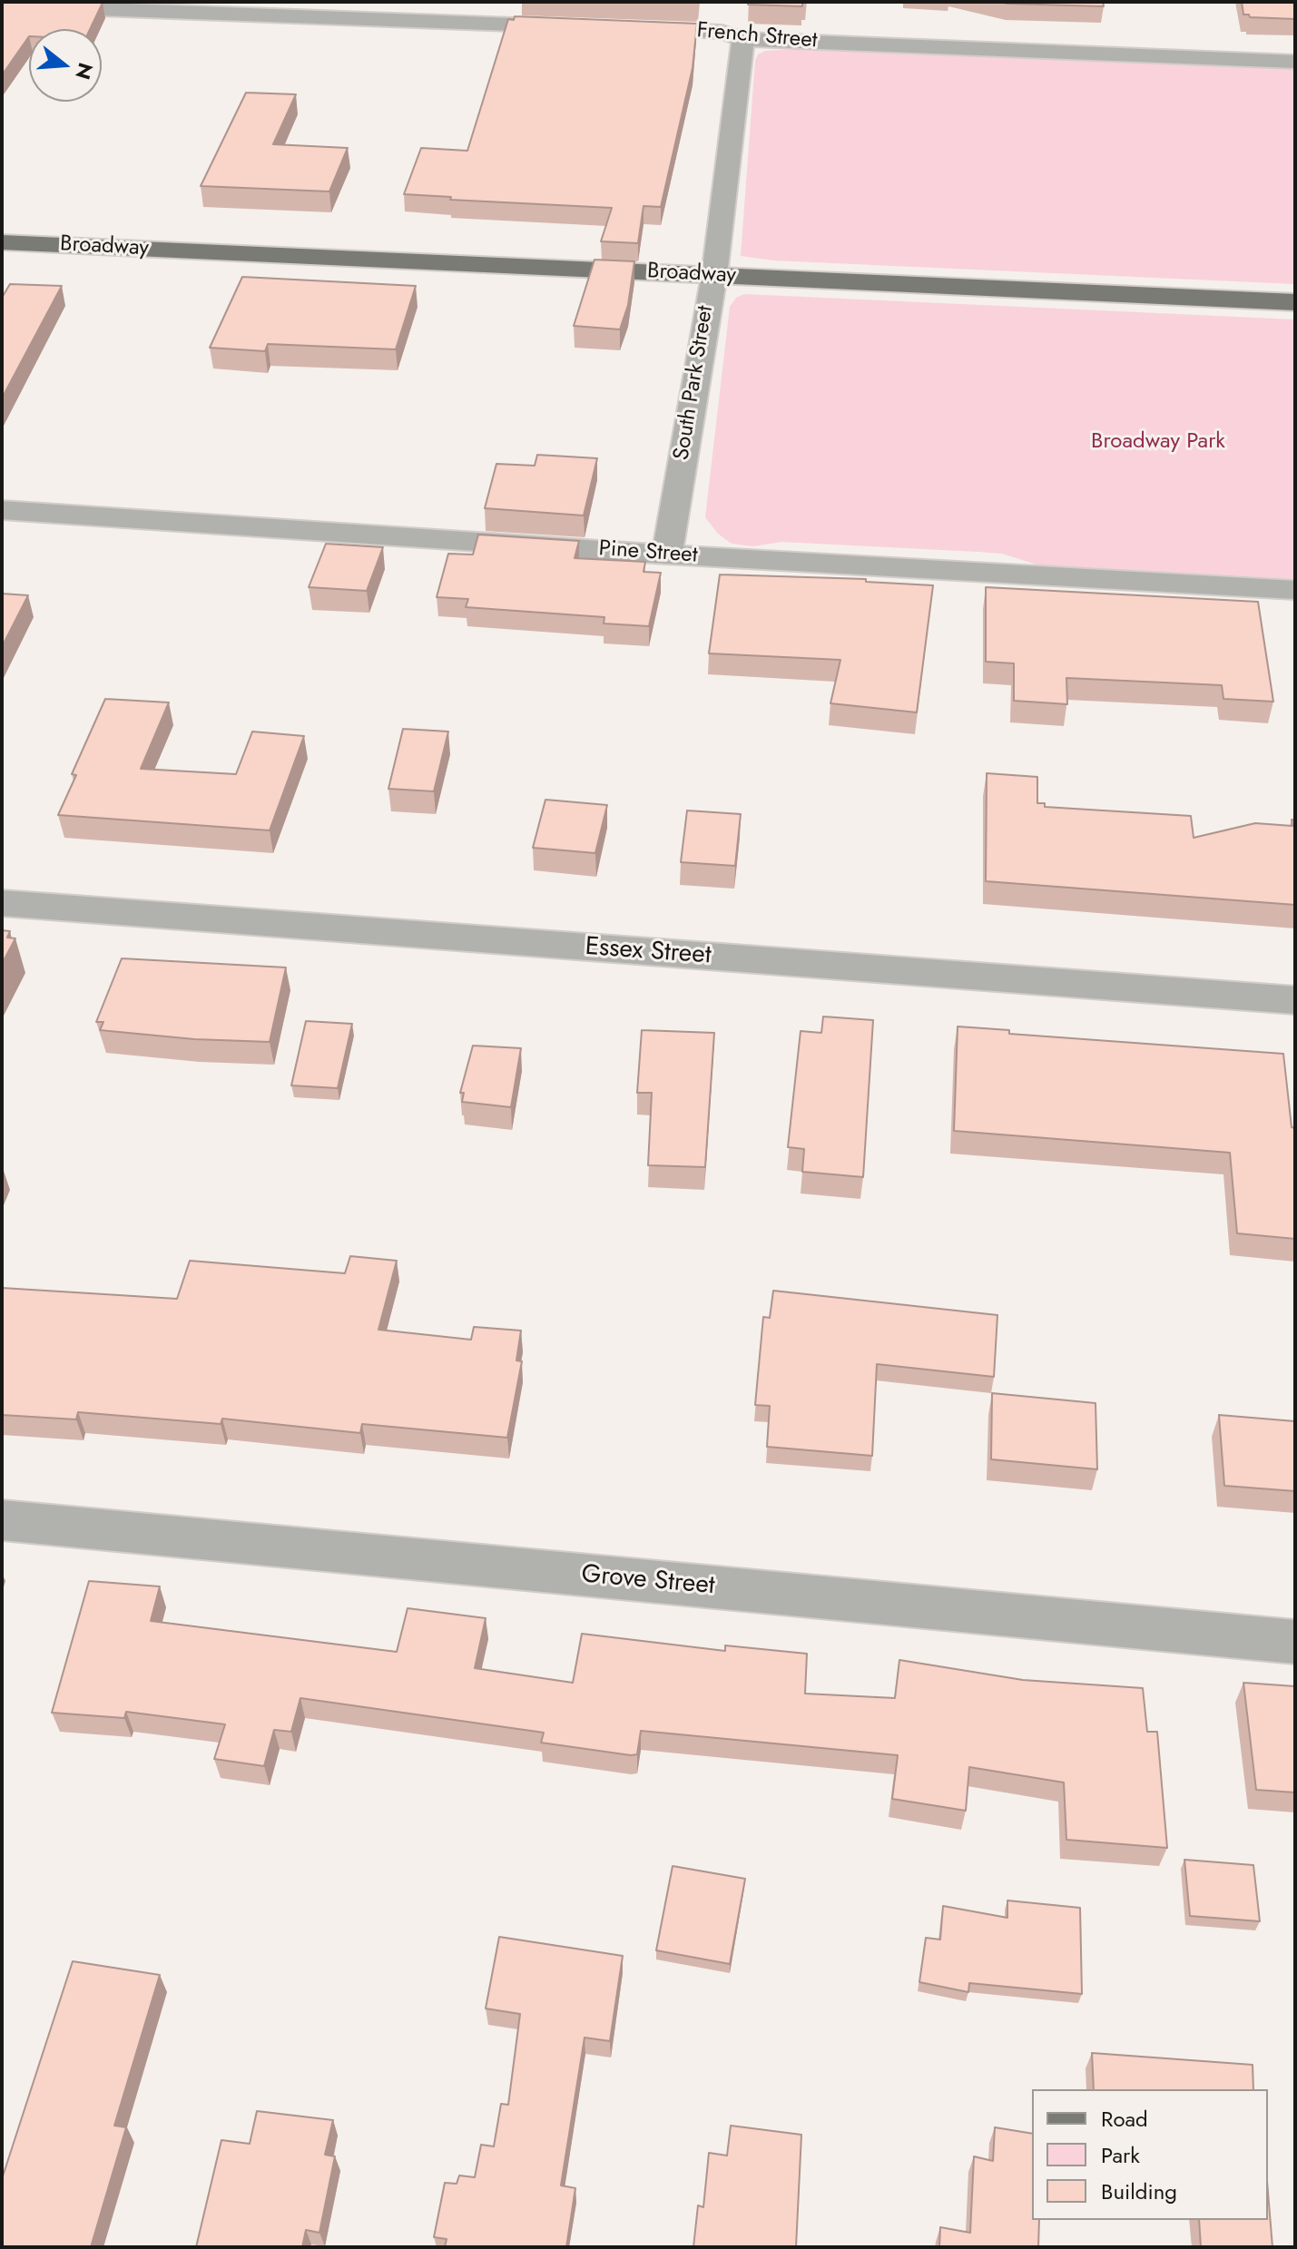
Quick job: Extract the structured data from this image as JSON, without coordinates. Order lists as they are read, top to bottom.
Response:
{
  "streets": {
    "main road": ["Broadway"],
    "street": [
      "French Street",
      "South Park Street",
      "Pine Street",
      "Essex Street",
      "Grove Street"
    ]
  },
  "crossings": [
    ["French Street", "South Park Street"],
    ["Broadway", "South Park Street"],
    ["South Park Street", "Pine Street"]
  ],
  "parks": ["Broadway Park"],
  "legend": ["Road", "Park", "Building"],
  "north": "right"
}
